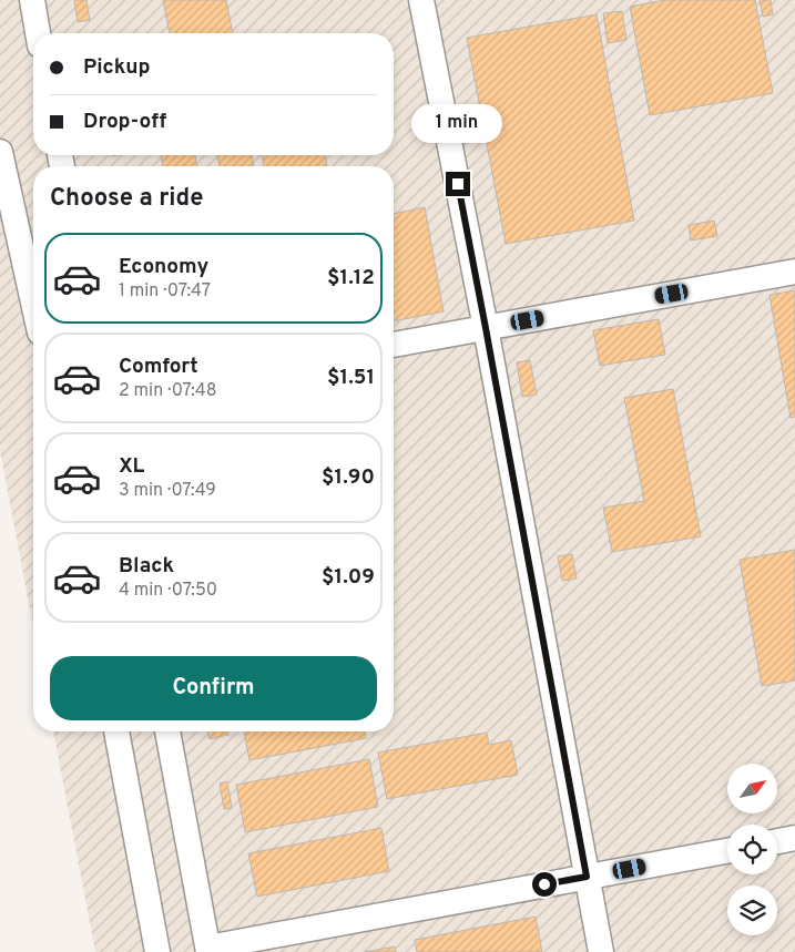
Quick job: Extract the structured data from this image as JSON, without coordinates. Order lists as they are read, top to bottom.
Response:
{
  "north": "top right",
  "page": {
    "banner": ["Pickup", "Drop-off"],
    "bubble": "1 min",
    "heading": "Choose a ride",
    "list": [
      {
        "name": "Economy",
        "note": "1 min · 07:47",
        "value": "$1.12"
      },
      {
        "name": "Comfort",
        "note": "2 min · 07:48",
        "value": "$1.51"
      },
      {
        "name": "XL",
        "note": "3 min · 07:49",
        "value": "$1.90"
      },
      {
        "name": "Black",
        "note": "4 min · 07:50",
        "value": "$1.09"
      }
    ],
    "buttons": "Confirm"
  }
}
